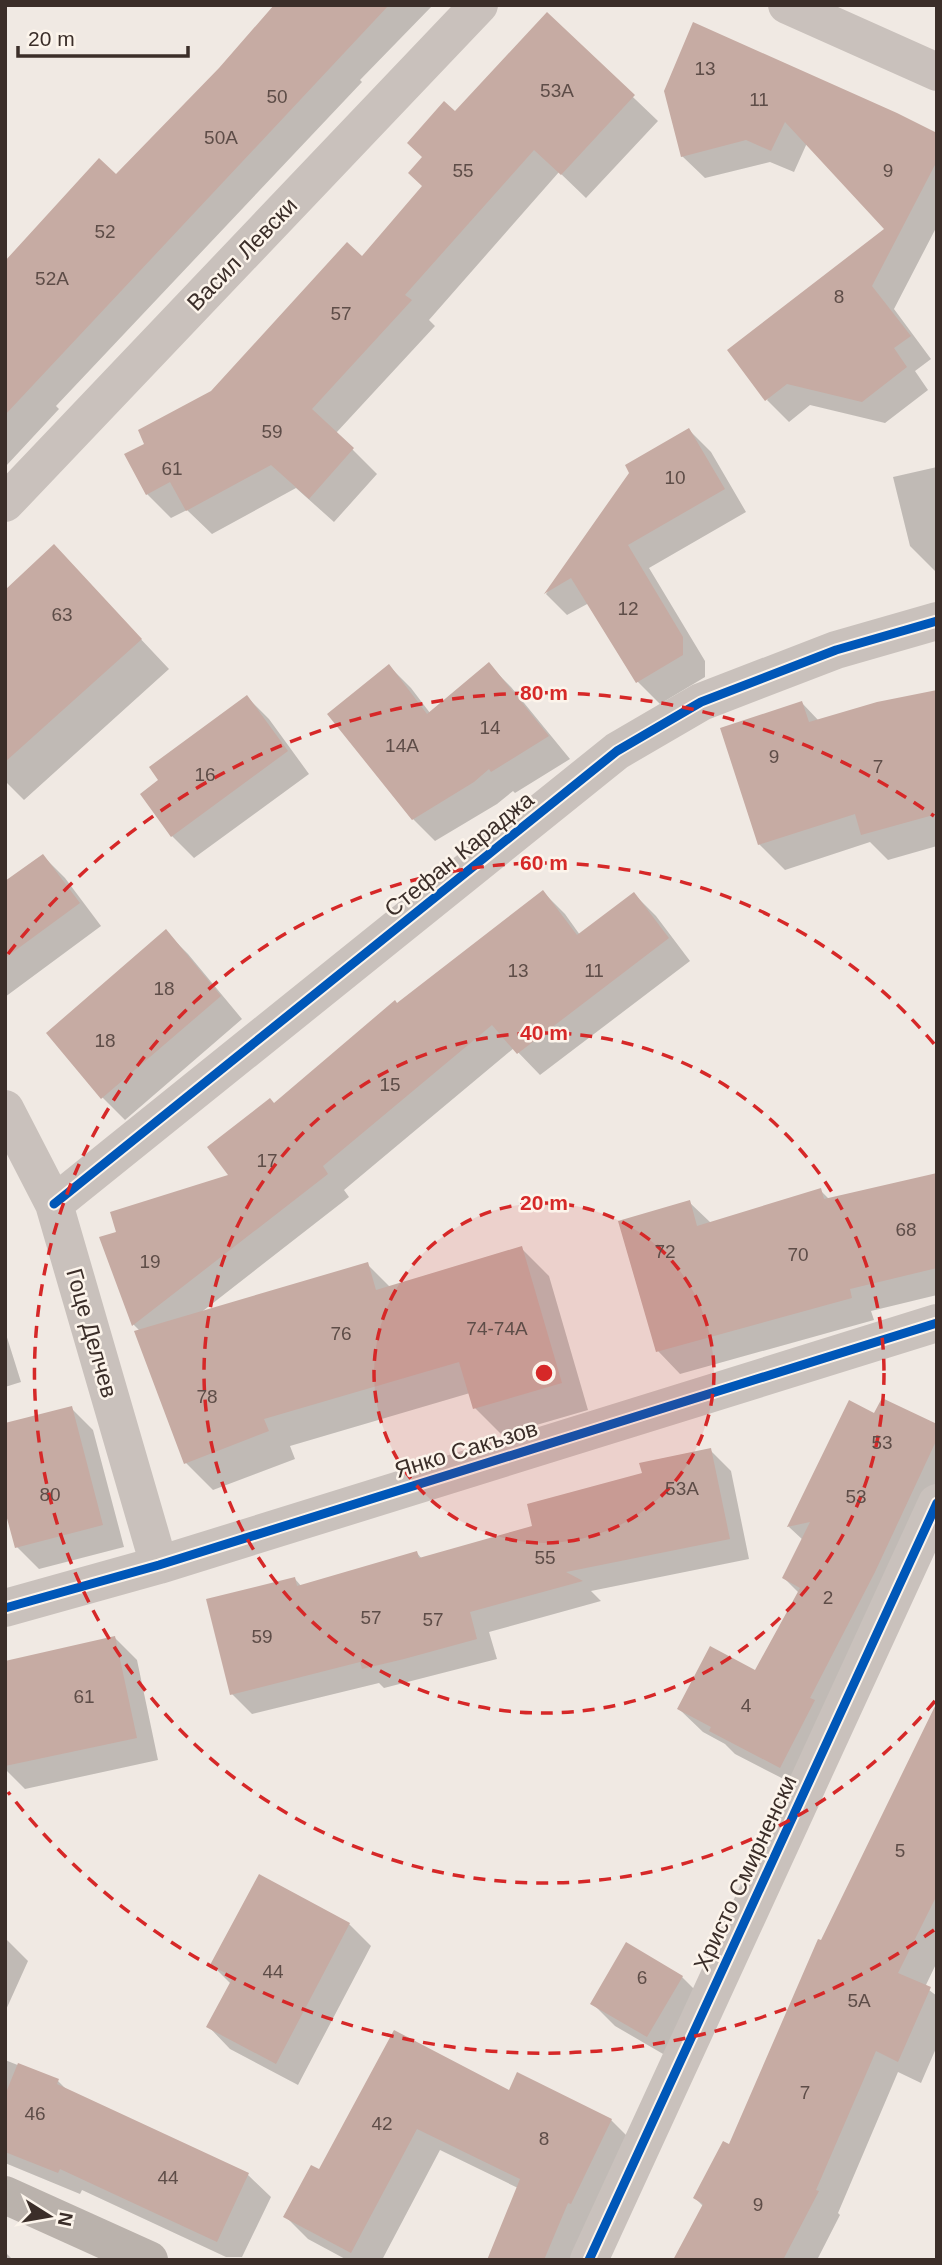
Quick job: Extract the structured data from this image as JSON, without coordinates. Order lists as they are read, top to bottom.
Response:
{
  "streets": {
    "street": [
      "Васил Левски",
      "Стефан Караджа",
      "Гоце Делчев",
      "Янко Сакъзов",
      "Христо Смирненски"
    ]
  },
  "crossings": [
    ["Стефан Караджа", "Гоце Делчев"],
    ["Гоце Делчев", "Янко Сакъзов"]
  ],
  "house_numbers": [
    "13",
    "53А",
    "50",
    "11",
    "50А",
    "55",
    "9",
    "52",
    "52А",
    "8",
    "57",
    "59",
    "61",
    "10",
    "12",
    "63",
    "14",
    "14А",
    "9",
    "7",
    "16",
    "13",
    "11",
    "18",
    "18",
    "15",
    "17",
    "68",
    "72",
    "70",
    "19",
    "74-74А",
    "76",
    "78",
    "53",
    "53А",
    "80",
    "53",
    "55",
    "2",
    "57",
    "57",
    "59",
    "61",
    "4",
    "5",
    "44",
    "6",
    "5А",
    "7",
    "46",
    "42",
    "8",
    "44",
    "9"
  ],
  "scale_bar": "20 m",
  "north": "right",
  "rings": [
    "80 m",
    "60 m",
    "40 m",
    "20 m"
  ]
}
